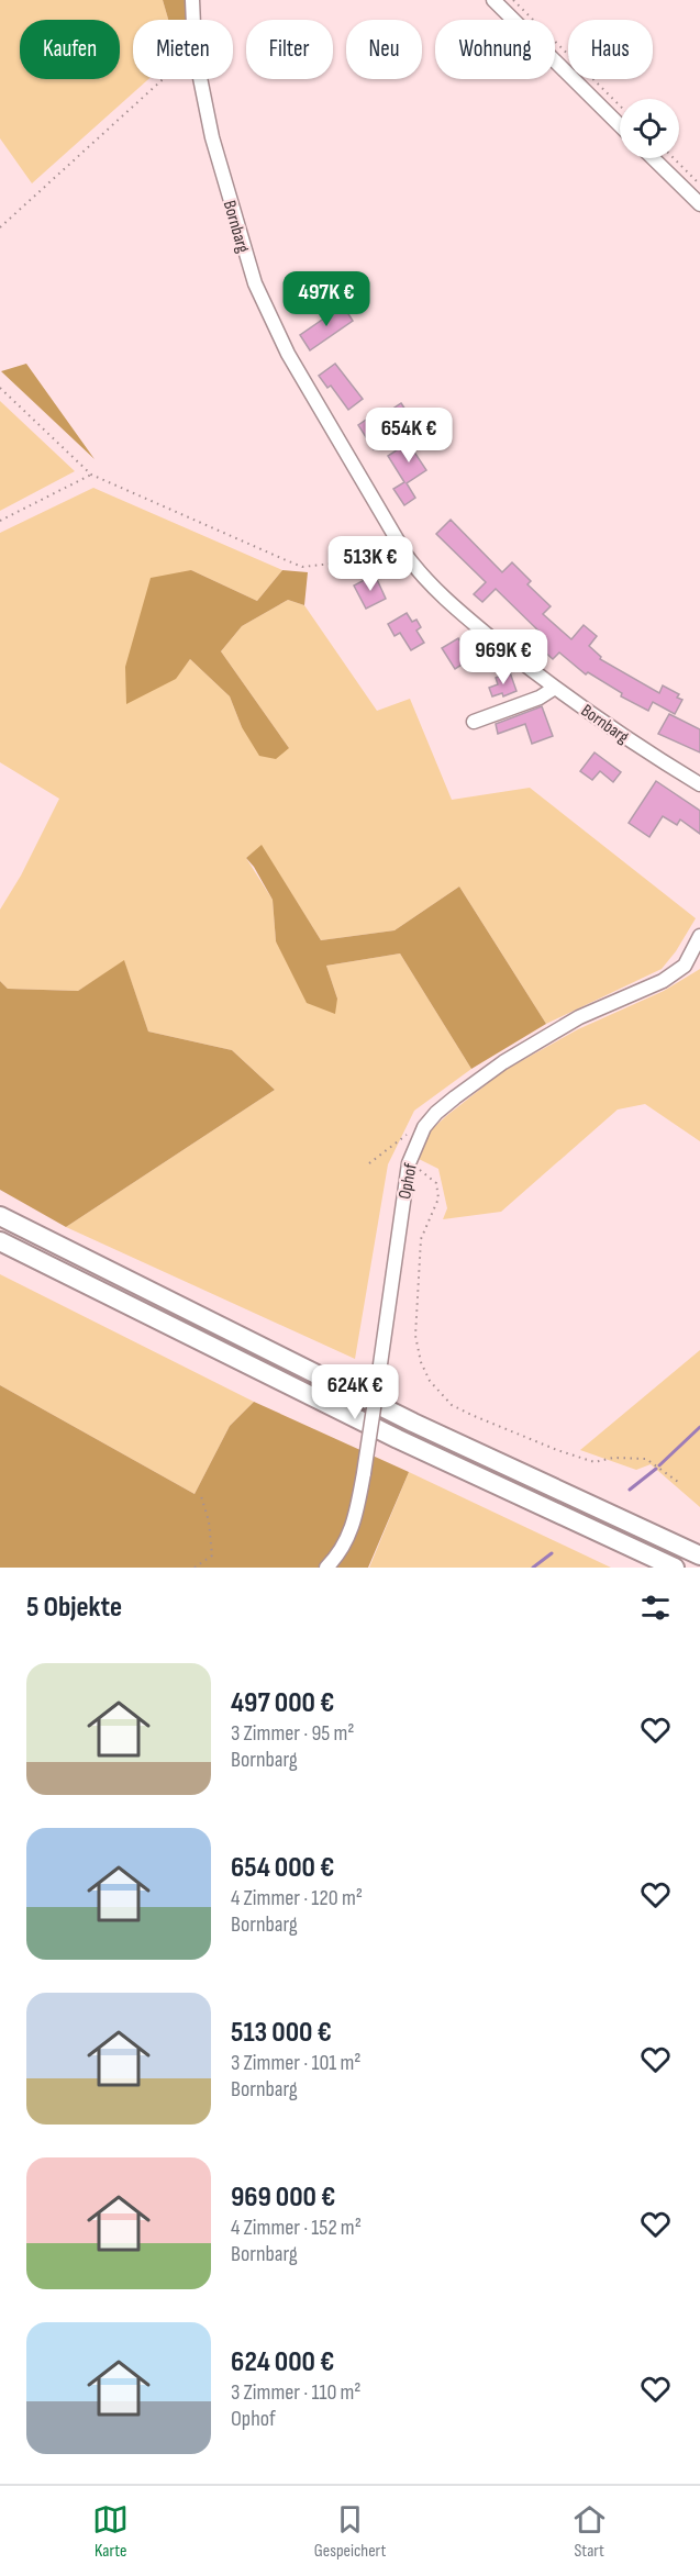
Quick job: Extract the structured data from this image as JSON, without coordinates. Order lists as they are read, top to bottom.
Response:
{
  "streets": {
    "street": ["Bornbarg", "Ophof"]
  },
  "page": {
    "chip": [
      "Kaufen",
      "Mieten",
      "Filter",
      "Neu",
      "Wohnung",
      "Haus"
    ],
    "price": [
      "497K €",
      "654K €",
      "513K €",
      "969K €",
      "624K €"
    ],
    "heading": "5 Objekte",
    "list": [
      {
        "name": "497 000 €",
        "note": "3 Zimmer · 95 m² · Bornbarg"
      },
      {
        "name": "654 000 €",
        "note": "4 Zimmer · 120 m² · Bornbarg"
      },
      {
        "name": "513 000 €",
        "note": "3 Zimmer · 101 m² · Bornbarg"
      },
      {
        "name": "969 000 €",
        "note": "4 Zimmer · 152 m² · Bornbarg"
      },
      {
        "name": "624 000 €",
        "note": "3 Zimmer · 110 m² · Ophof"
      }
    ],
    "tabs": ["Karte", "Gespeichert", "Start"]
  }
}
